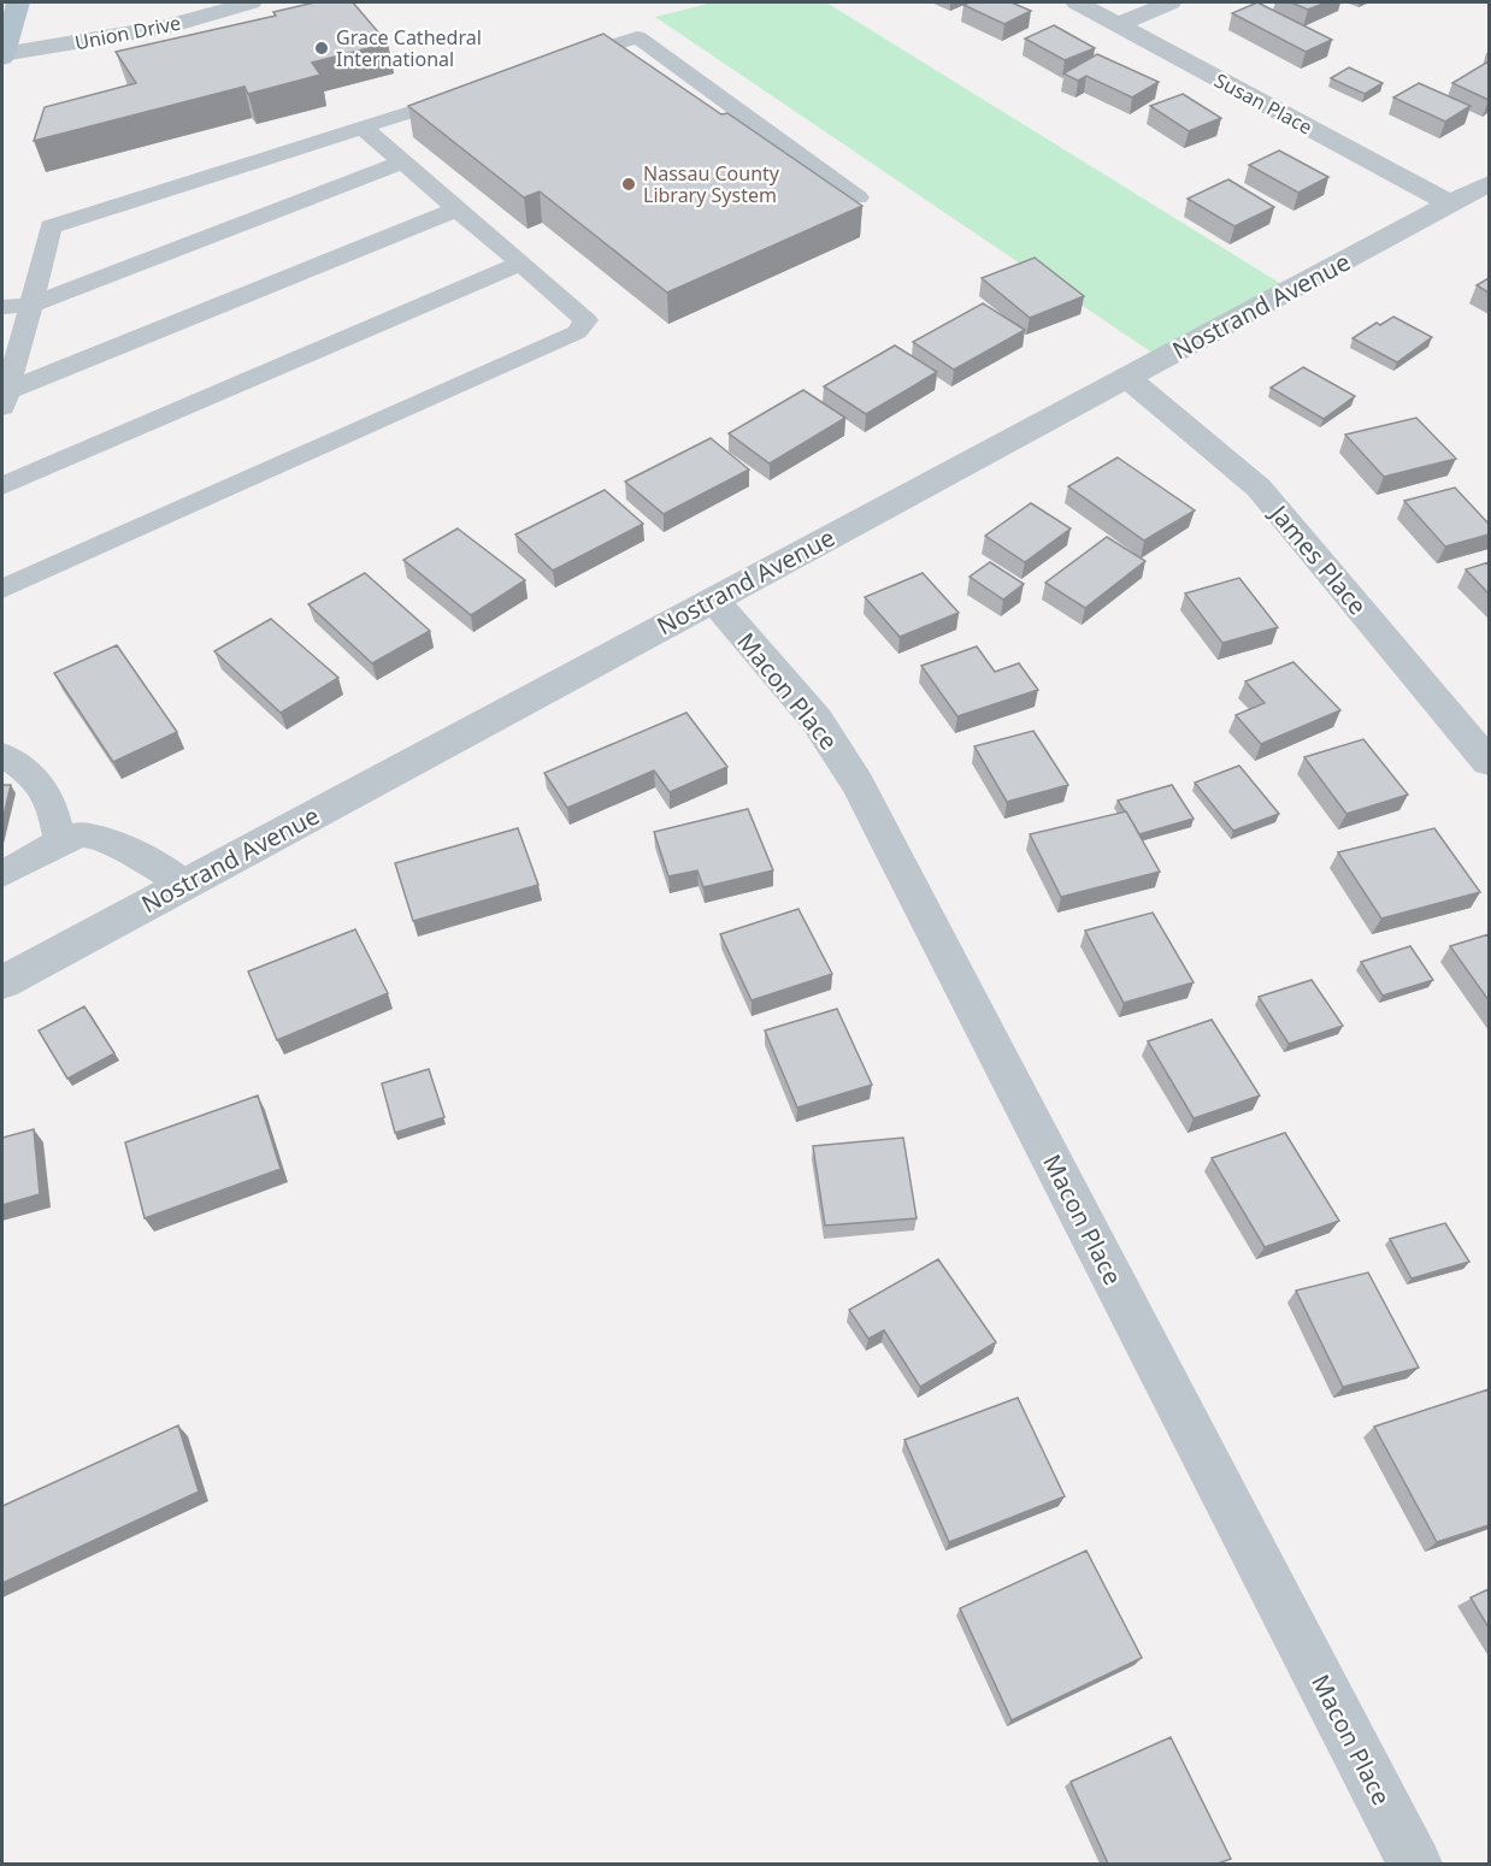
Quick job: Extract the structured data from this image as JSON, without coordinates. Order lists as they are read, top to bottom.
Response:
{
  "streets": {
    "street": [
      "Union Drive",
      "Susan Place",
      "Nostrand Avenue",
      "James Place",
      "Macon Place"
    ]
  },
  "crossings": [
    ["Susan Place", "Nostrand Avenue"],
    ["Nostrand Avenue", "James Place"],
    ["Nostrand Avenue", "Macon Place"]
  ],
  "places": ["Grace Cathedral International", "Nassau County Library System"]
}
